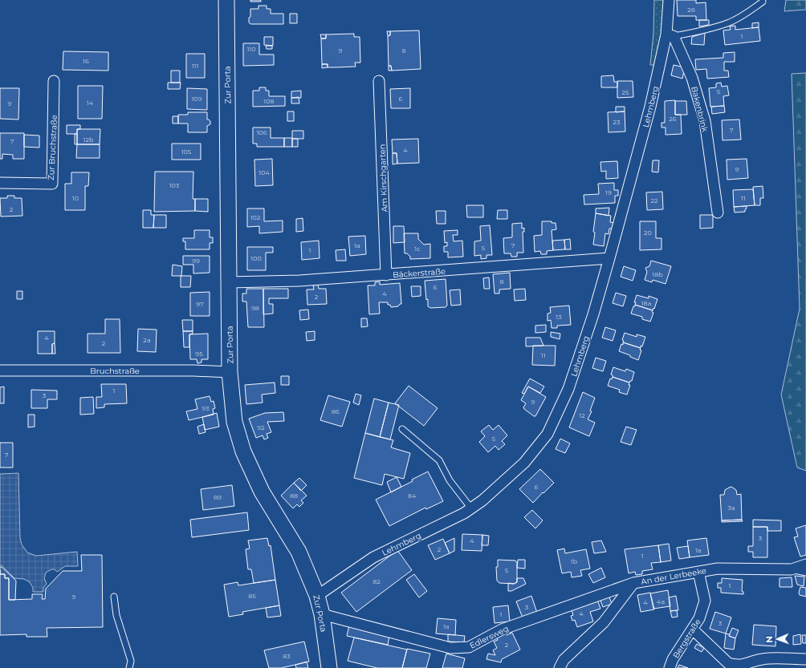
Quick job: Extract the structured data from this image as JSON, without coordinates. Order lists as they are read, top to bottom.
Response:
{
  "streets": {
    "main road": ["Zur Porta"],
    "street": [
      "Lehmberg",
      "Bakenbrink",
      "Zur Bruchstraße",
      "Am Kirschgarten",
      "Bäckerstraße",
      "Bruchstraße",
      "An der Lerbeeke",
      "Edlersweg",
      "Bergstraße"
    ]
  },
  "crossings": [
    ["Zur Porta", "Lehmberg"],
    ["Zur Porta", "Bäckerstraße"],
    ["Zur Porta", "Bruchstraße"],
    ["Zur Porta", "Edlersweg"],
    ["Lehmberg", "Bakenbrink"],
    ["Lehmberg", "Bäckerstraße"],
    ["Am Kirschgarten", "Bäckerstraße"],
    ["An der Lerbeeke", "Edlersweg"],
    ["An der Lerbeeke", "Bergstraße"]
  ],
  "house_numbers": [
    "28",
    "1",
    "110",
    "9",
    "8",
    "16",
    "111",
    "5",
    "25",
    "109",
    "6",
    "108",
    "14",
    "9",
    "26",
    "23",
    "7",
    "106",
    "12b",
    "7",
    "4",
    "105",
    "9",
    "104",
    "103",
    "19",
    "10",
    "11",
    "22",
    "2",
    "102",
    "20",
    "1a",
    "7",
    "5",
    "1c",
    "1",
    "100",
    "99",
    "18b",
    "8",
    "6",
    "4",
    "2",
    "18a",
    "97",
    "98",
    "13",
    "4",
    "2a",
    "2",
    "95",
    "11",
    "1",
    "3",
    "9",
    "93",
    "86",
    "12",
    "92",
    "5",
    "7",
    "6",
    "88",
    "84",
    "89",
    "3a",
    "3",
    "4",
    "2",
    "1a",
    "1",
    "1b",
    "5",
    "82",
    "1",
    "85",
    "9",
    "4a",
    "4",
    "3",
    "4",
    "1",
    "3",
    "1a",
    "2",
    "83"
  ],
  "north": "left"
}
